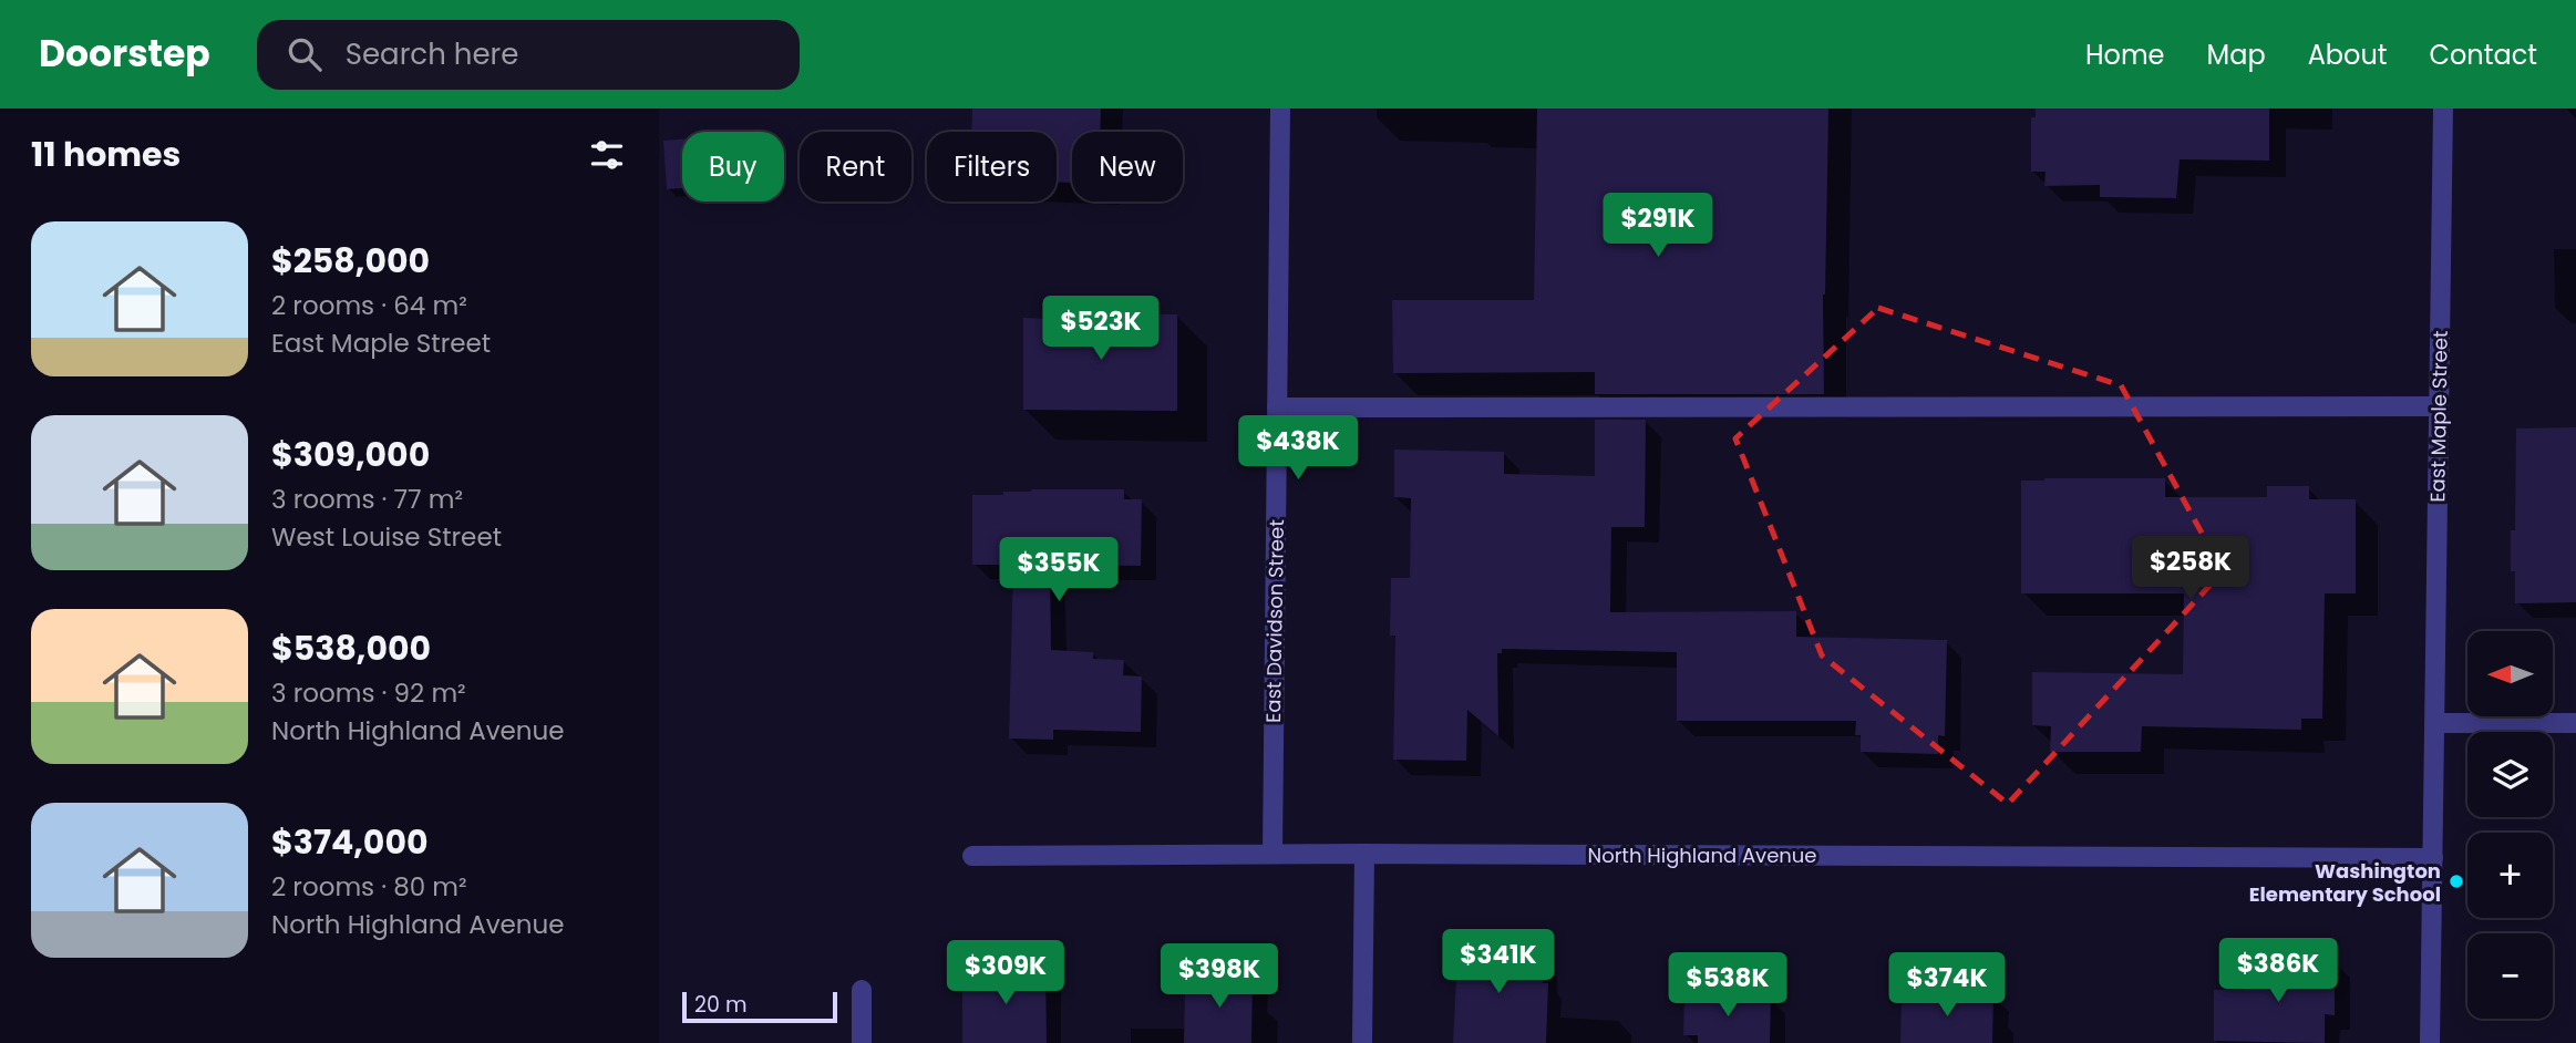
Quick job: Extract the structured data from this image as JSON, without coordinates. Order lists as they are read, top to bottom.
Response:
{
  "streets": {
    "street": ["East Maple Street", "East Davidson Street", "North Highland Avenue"]
  },
  "crossings": [
    ["East Maple Street", "North Highland Avenue"],
    ["East Davidson Street", "North Highland Avenue"]
  ],
  "places": ["Washington Elementary School"],
  "scale_bar": "20 m",
  "north": "left",
  "page": {
    "header": "Doorstep",
    "search": "Search here",
    "nav": [
      "Home",
      "Map",
      "About",
      "Contact"
    ],
    "heading": "11 homes",
    "chip": [
      "Buy",
      "Rent",
      "Filters",
      "New"
    ],
    "price": [
      "$291K",
      "$523K",
      "$438K",
      "$258K",
      "$355K",
      "$341K",
      "$386K",
      "$309K",
      "$398K",
      "$538K",
      "$374K"
    ],
    "list": [
      {
        "name": "$258,000",
        "note": "2 rooms · 64 m² · East Maple Street"
      },
      {
        "name": "$309,000",
        "note": "3 rooms · 77 m² · West Louise Street"
      },
      {
        "name": "$538,000",
        "note": "3 rooms · 92 m² · North Highland Avenue"
      },
      {
        "name": "$374,000",
        "note": "2 rooms · 80 m² · North Highland Avenue"
      }
    ],
    "map_buttons": ["+", "−"],
    "scale": "20 m"
  }
}
